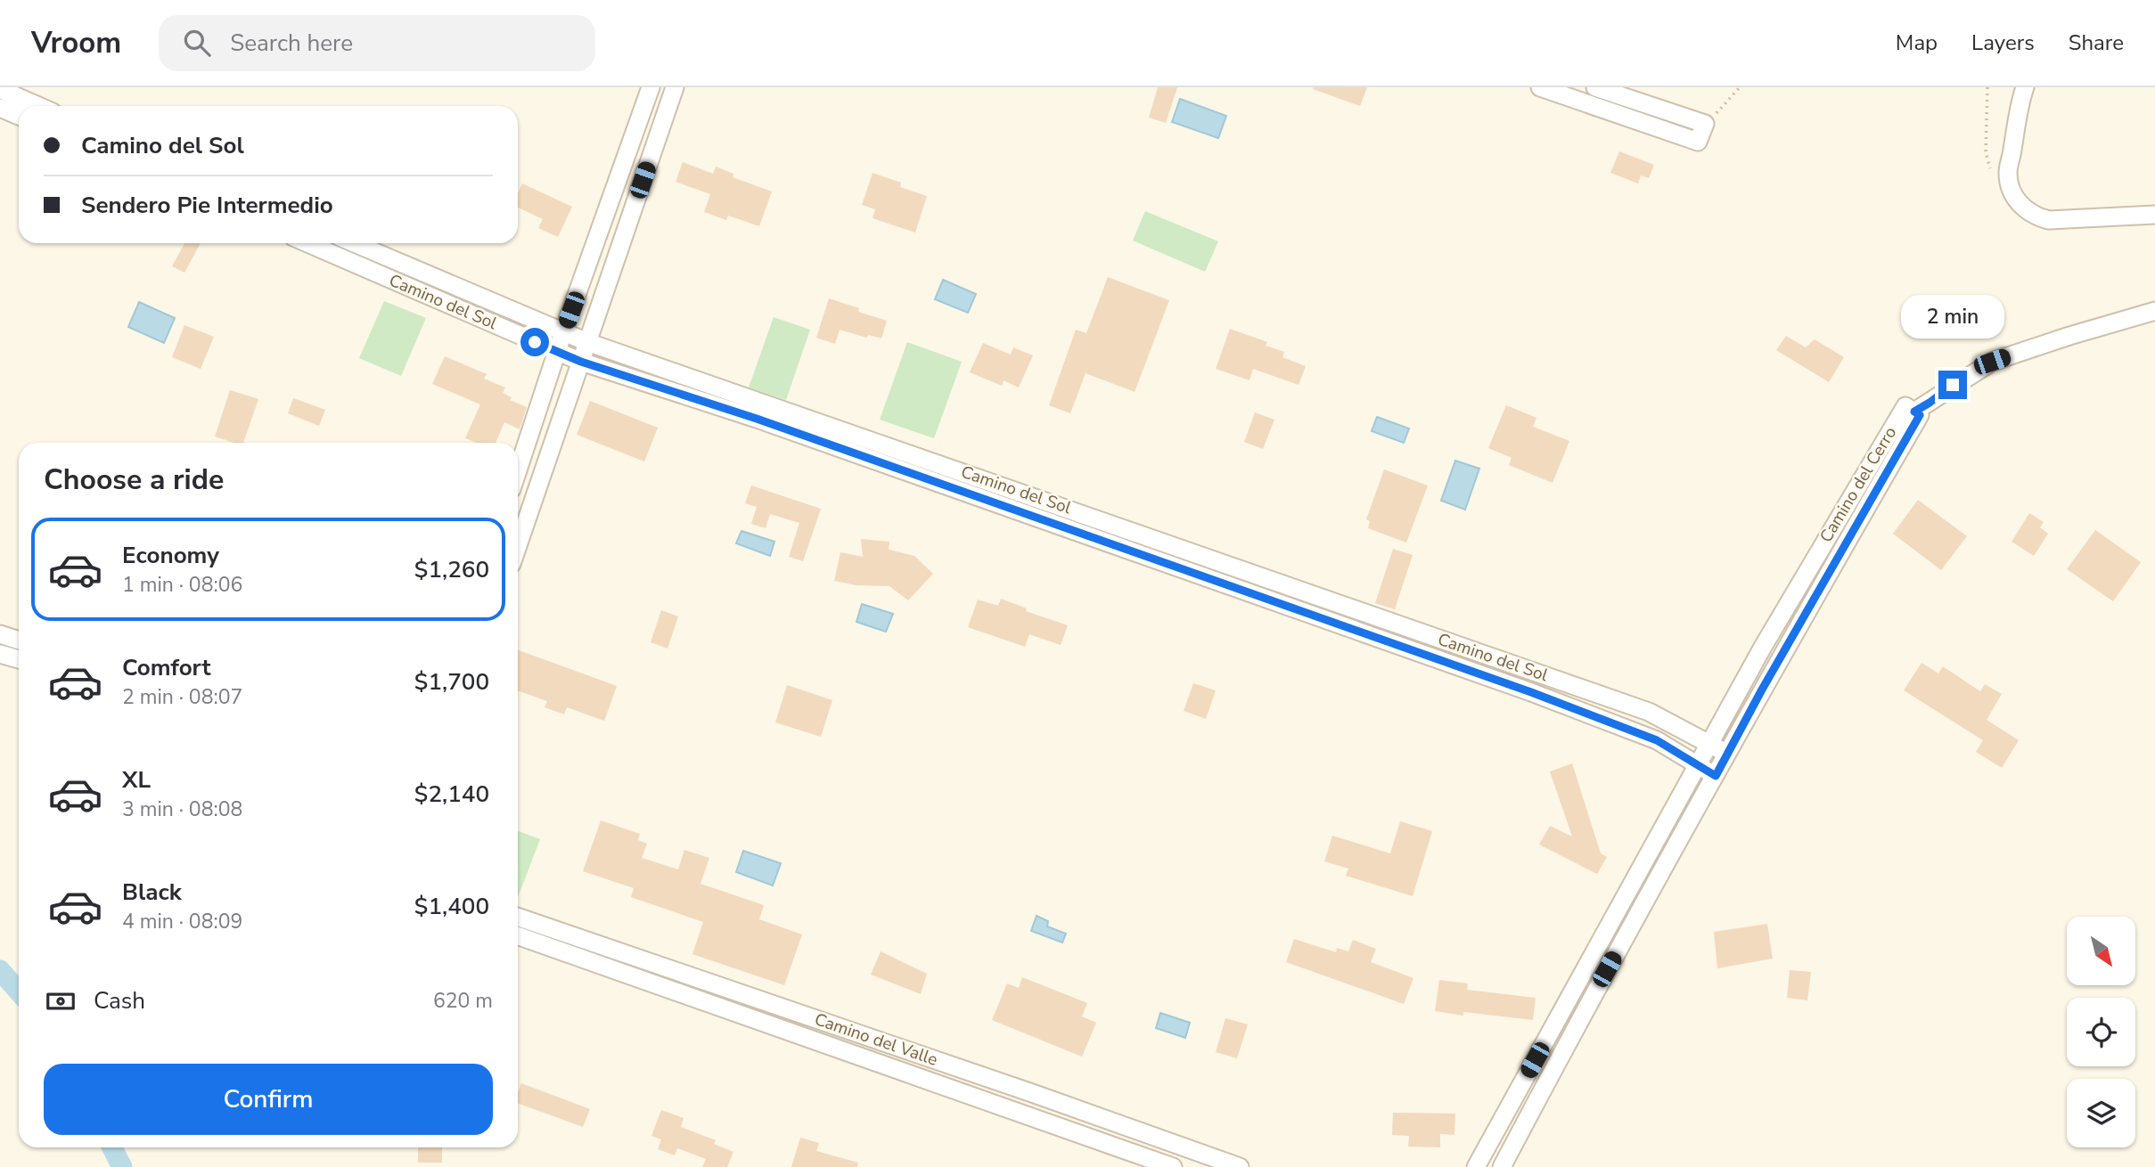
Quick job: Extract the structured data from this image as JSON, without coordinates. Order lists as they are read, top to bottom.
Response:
{
  "streets": {
    "street": ["Camino del Sol", "Camino del Cerro", "Camino del Valle"]
  },
  "crossings": [
    ["Camino del Sol", "Camino del Cerro"]
  ],
  "north": "bottom right",
  "page": {
    "header": "Vroom",
    "search": "Search here",
    "nav": ["Map", "Layers", "Share"],
    "banner": ["Camino del Sol", "Sendero Pie Intermedio"],
    "bubble": "2 min",
    "heading": "Choose a ride",
    "list": [
      {
        "name": "Economy",
        "note": "1 min · 08:06",
        "value": "$1,260"
      },
      {
        "name": "Comfort",
        "note": "2 min · 08:07",
        "value": "$1,700"
      },
      {
        "name": "XL",
        "note": "3 min · 08:08",
        "value": "$2,140"
      },
      {
        "name": "Black",
        "note": "4 min · 08:09",
        "value": "$1,400"
      }
    ],
    "pay": ["Cash", "620 m"],
    "buttons": "Confirm"
  }
}
